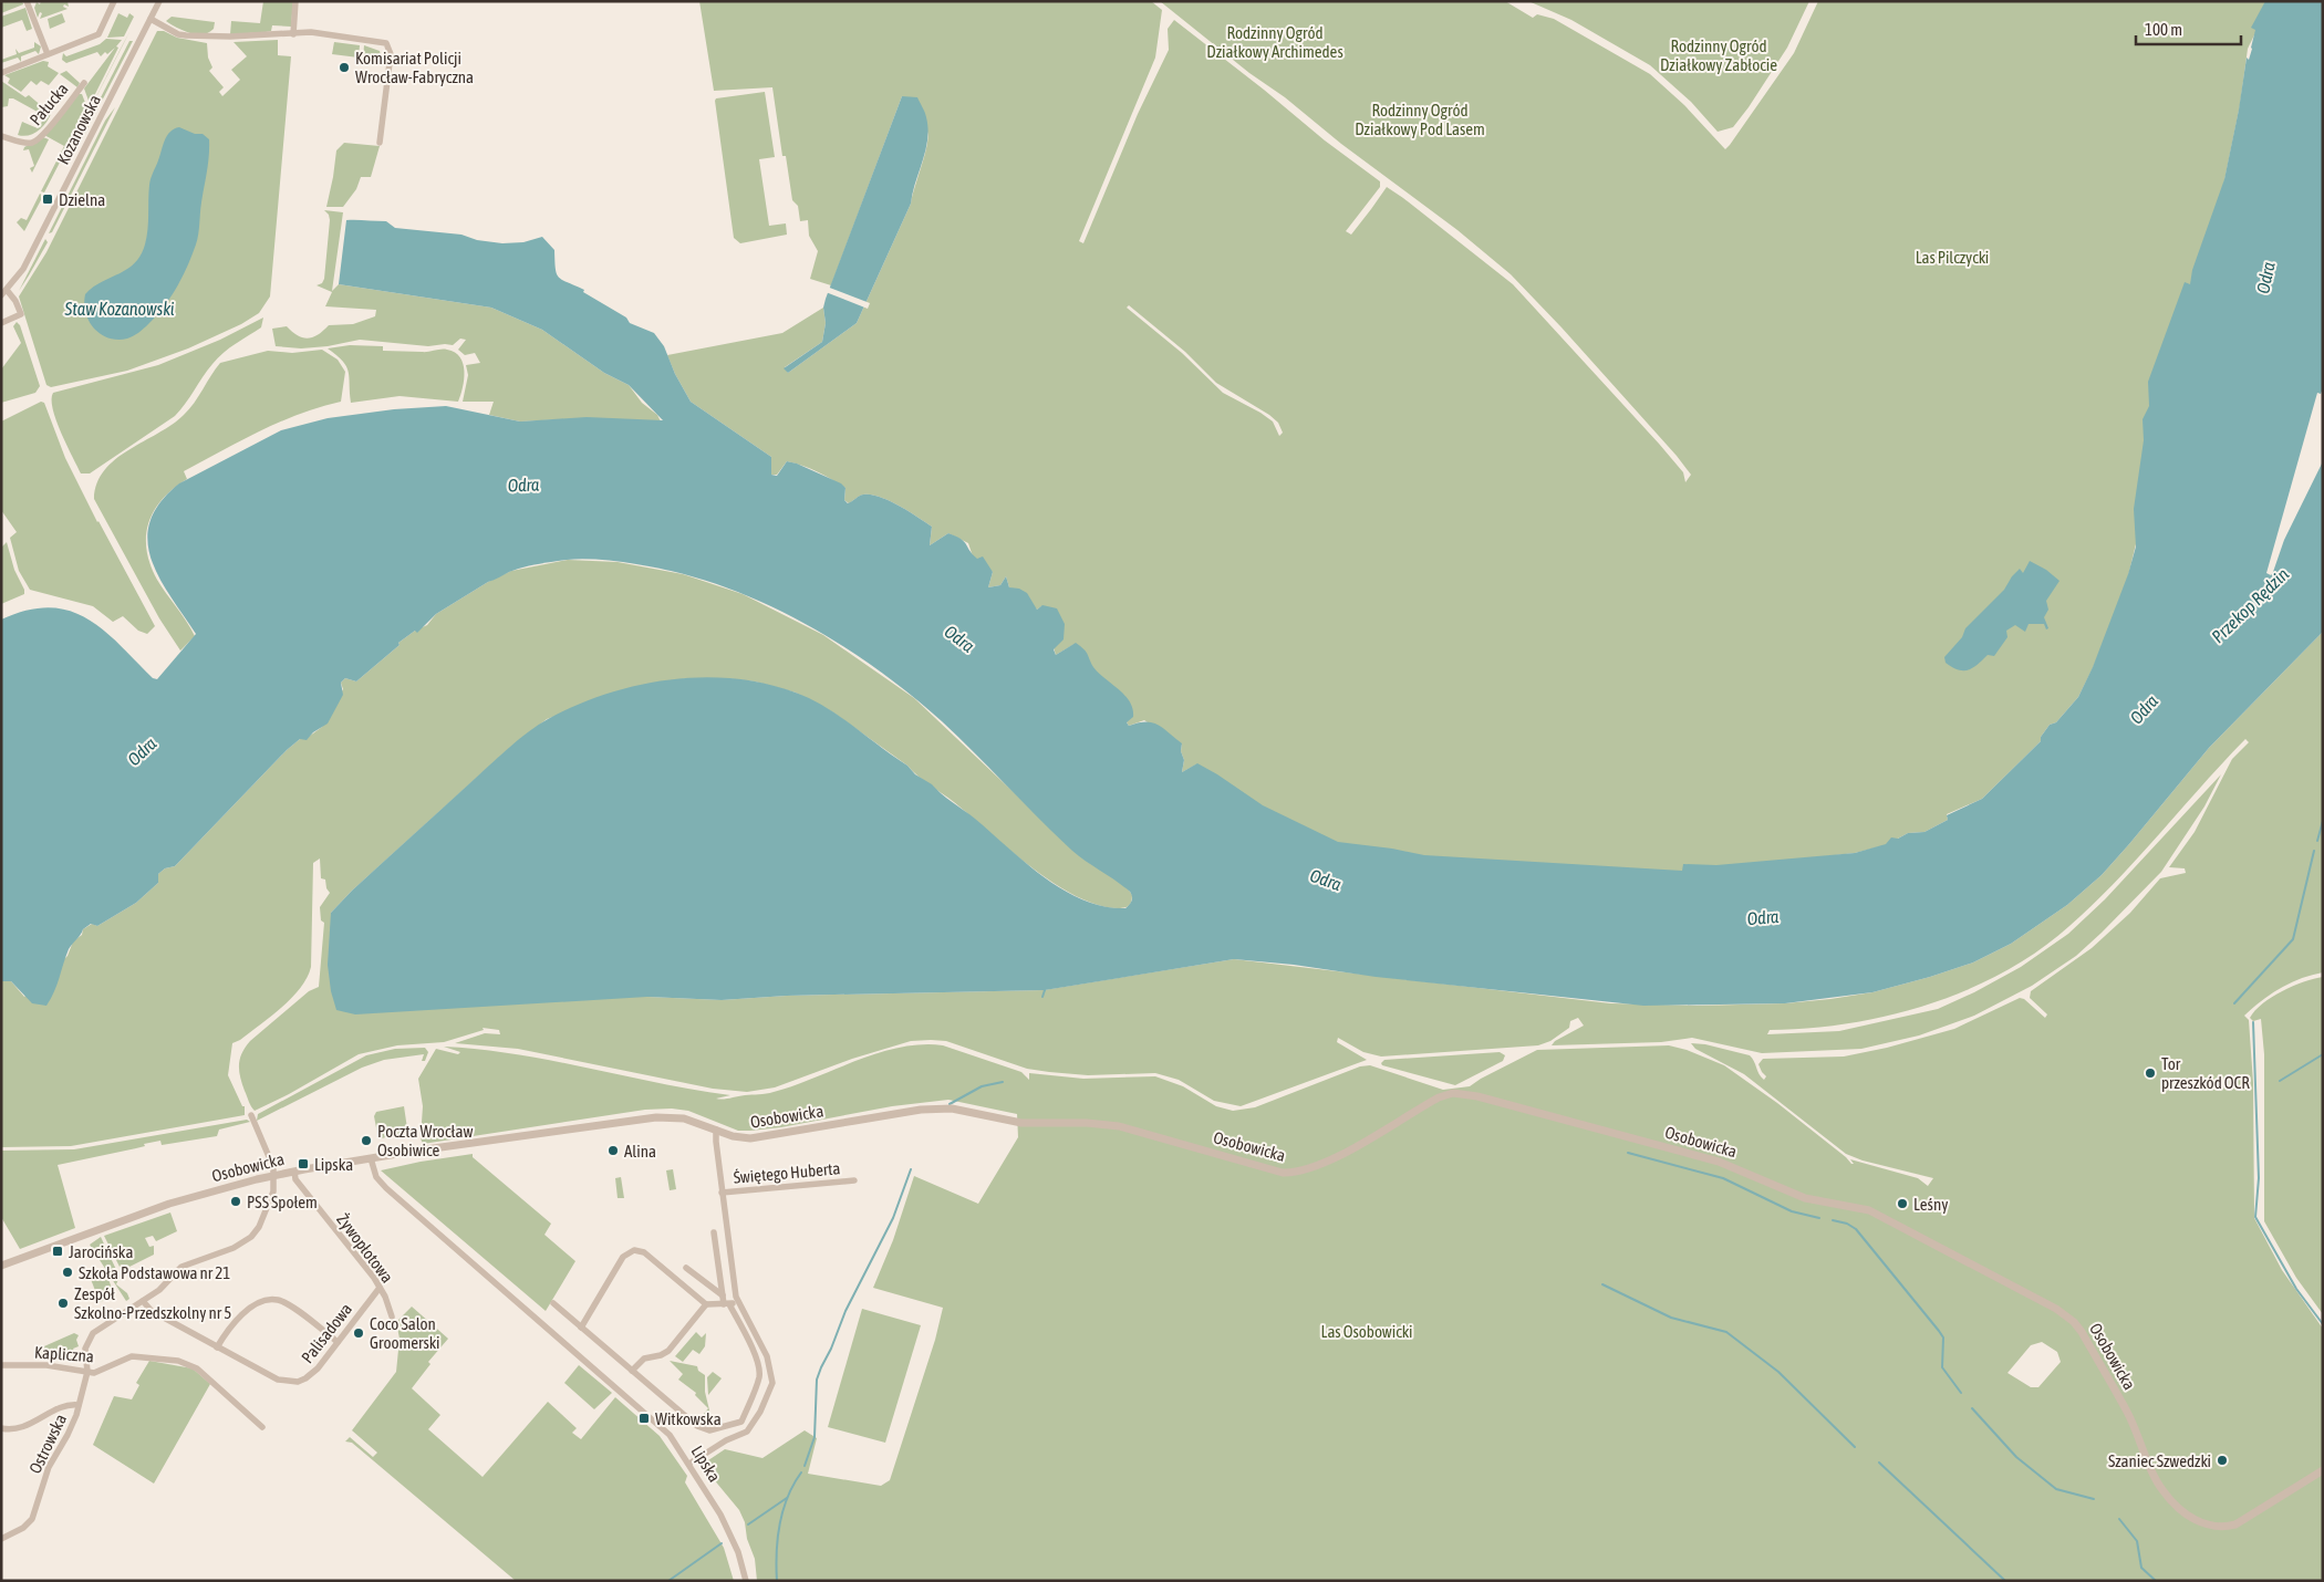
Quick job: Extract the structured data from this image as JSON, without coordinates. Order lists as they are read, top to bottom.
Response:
{
  "streets": {
    "street": [
      "Pałucka",
      "Kozanowska",
      "Osobowicka",
      "Świętego Huberta",
      "Żywopłotowa",
      "Palisadowa",
      "Kapliczna",
      "Ostrowska",
      "Lipska"
    ]
  },
  "crossings": [
    ["Osobowicka", "Żywopłotowa"],
    ["Osobowicka", "Ostrowska"],
    ["Osobowicka", "Lipska"],
    ["Żywopłotowa", "Palisadowa"],
    ["Palisadowa", "Ostrowska"],
    ["Kapliczna", "Ostrowska"]
  ],
  "water": ["Odra", "Staw Kozanowski", "Przekop Rędzin"],
  "parks": [
    "Rodzinny Ogród Działkowy Archimedes",
    "Rodzinny Ogród Działkowy Zabłocie",
    "Rodzinny Ogród Działkowy Pod Lasem",
    "Las Pilczycki",
    "Las Osobowicki"
  ],
  "places": {
    "other": [
      "Komisariat Policji Wrocław-Fabryczna",
      "Tor przeszkód OCR",
      "Poczta Wrocław Osobiwice",
      "Alina",
      "PSS Społem",
      "Leśny",
      "Szkoła Podstawowa nr 21",
      "Zespół Szkolno-Przedszkolny nr 5",
      "Coco Salon Groomerski",
      "Szaniec Szwedzki"
    ],
    "transit": [
      "Dzielna",
      "Lipska",
      "Jarocińska",
      "Witkowska"
    ]
  },
  "scale_bar": "100 m"
}
